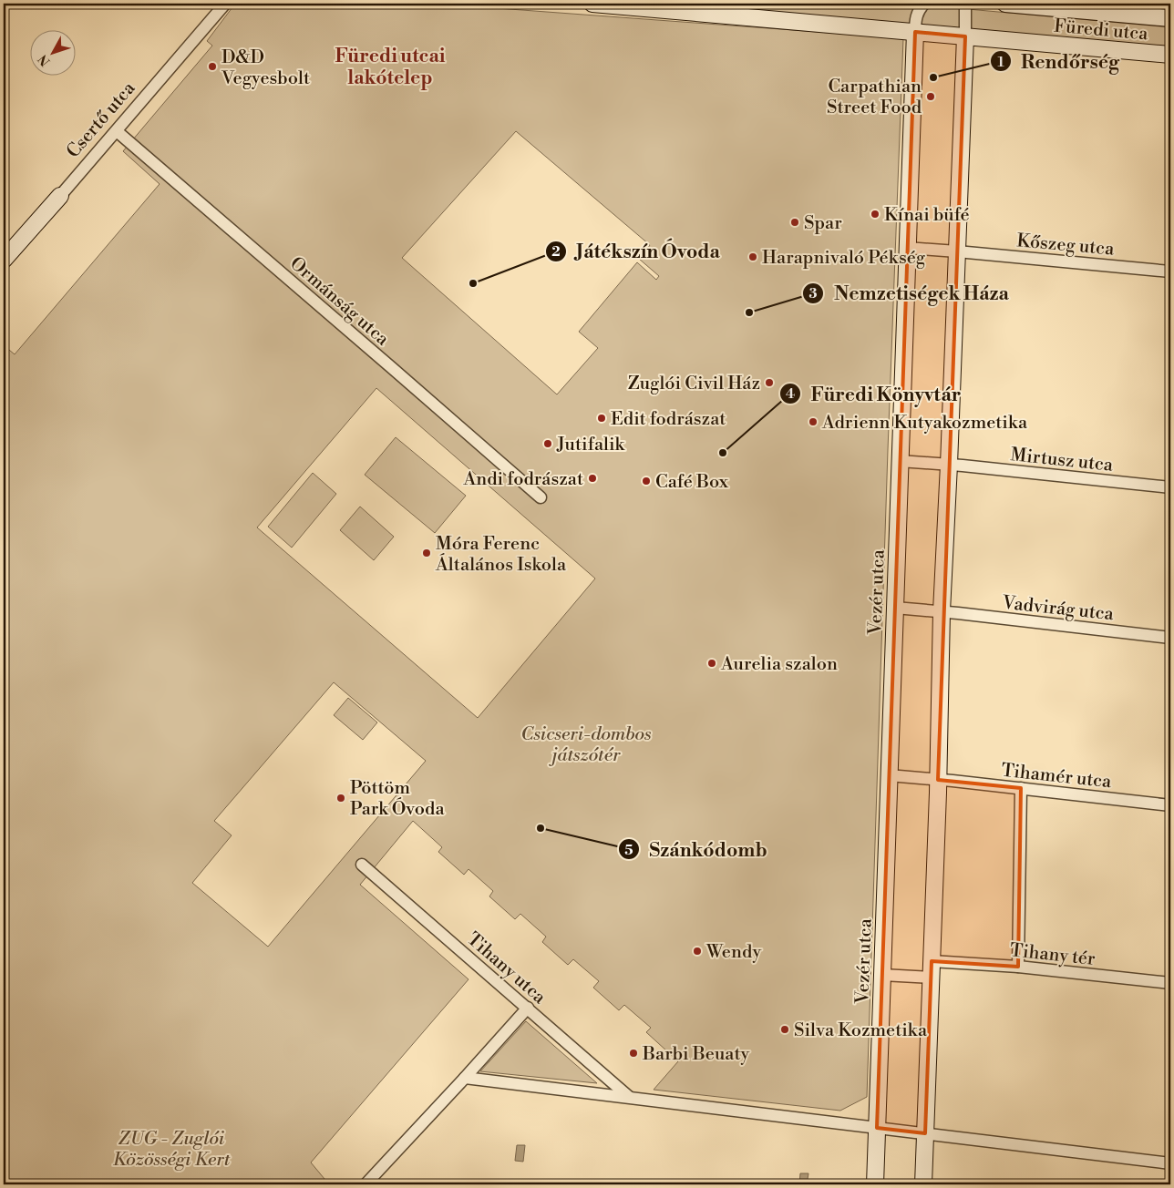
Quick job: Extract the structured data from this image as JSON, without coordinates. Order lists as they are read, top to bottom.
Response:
{
  "streets": {
    "street": [
      "Füredi utca",
      "Csertő utca",
      "Kőszeg utca",
      "Ormánság utca",
      "Mirtusz utca",
      "Vezér utca",
      "Vadvirág utca",
      "Tihamér utca",
      "Tihany tér",
      "Tihany utca"
    ]
  },
  "crossings": [
    ["Füredi utca", "Vezér utca"],
    ["Csertő utca", "Ormánság utca"],
    ["Kőszeg utca", "Vezér utca"],
    ["Mirtusz utca", "Vezér utca"],
    ["Vezér utca", "Vadvirág utca"],
    ["Vezér utca", "Tihamér utca"]
  ],
  "districts": ["Füredi utcai lakótelep"],
  "parks": ["Csicseri-dombos játszótér", "ZUG - Zuglói Közösségi Kert"],
  "places": [
    "D&D Vegyesbolt",
    "Rendőrség",
    "Carpathian Street Food",
    "Kínai büfé",
    "Spar",
    "Harapnivaló Pékség",
    "Játékszín Óvoda",
    "Nemzetiségek Háza",
    "Zuglói Civil Ház",
    "Edit fodrászat",
    "Adrienn Kutyakozmetika",
    "Jutifalik",
    "Füredi Könyvtár",
    "Andi fodrászat",
    "Café Box",
    "Móra Ferenc Általános Iskola",
    "Aurelia szalon",
    "Pöttöm Park Óvoda",
    "Szánkódomb",
    "Wendy",
    "Silva Kozmetika",
    "Barbi Beuaty"
  ],
  "north": "bottom left"
}
